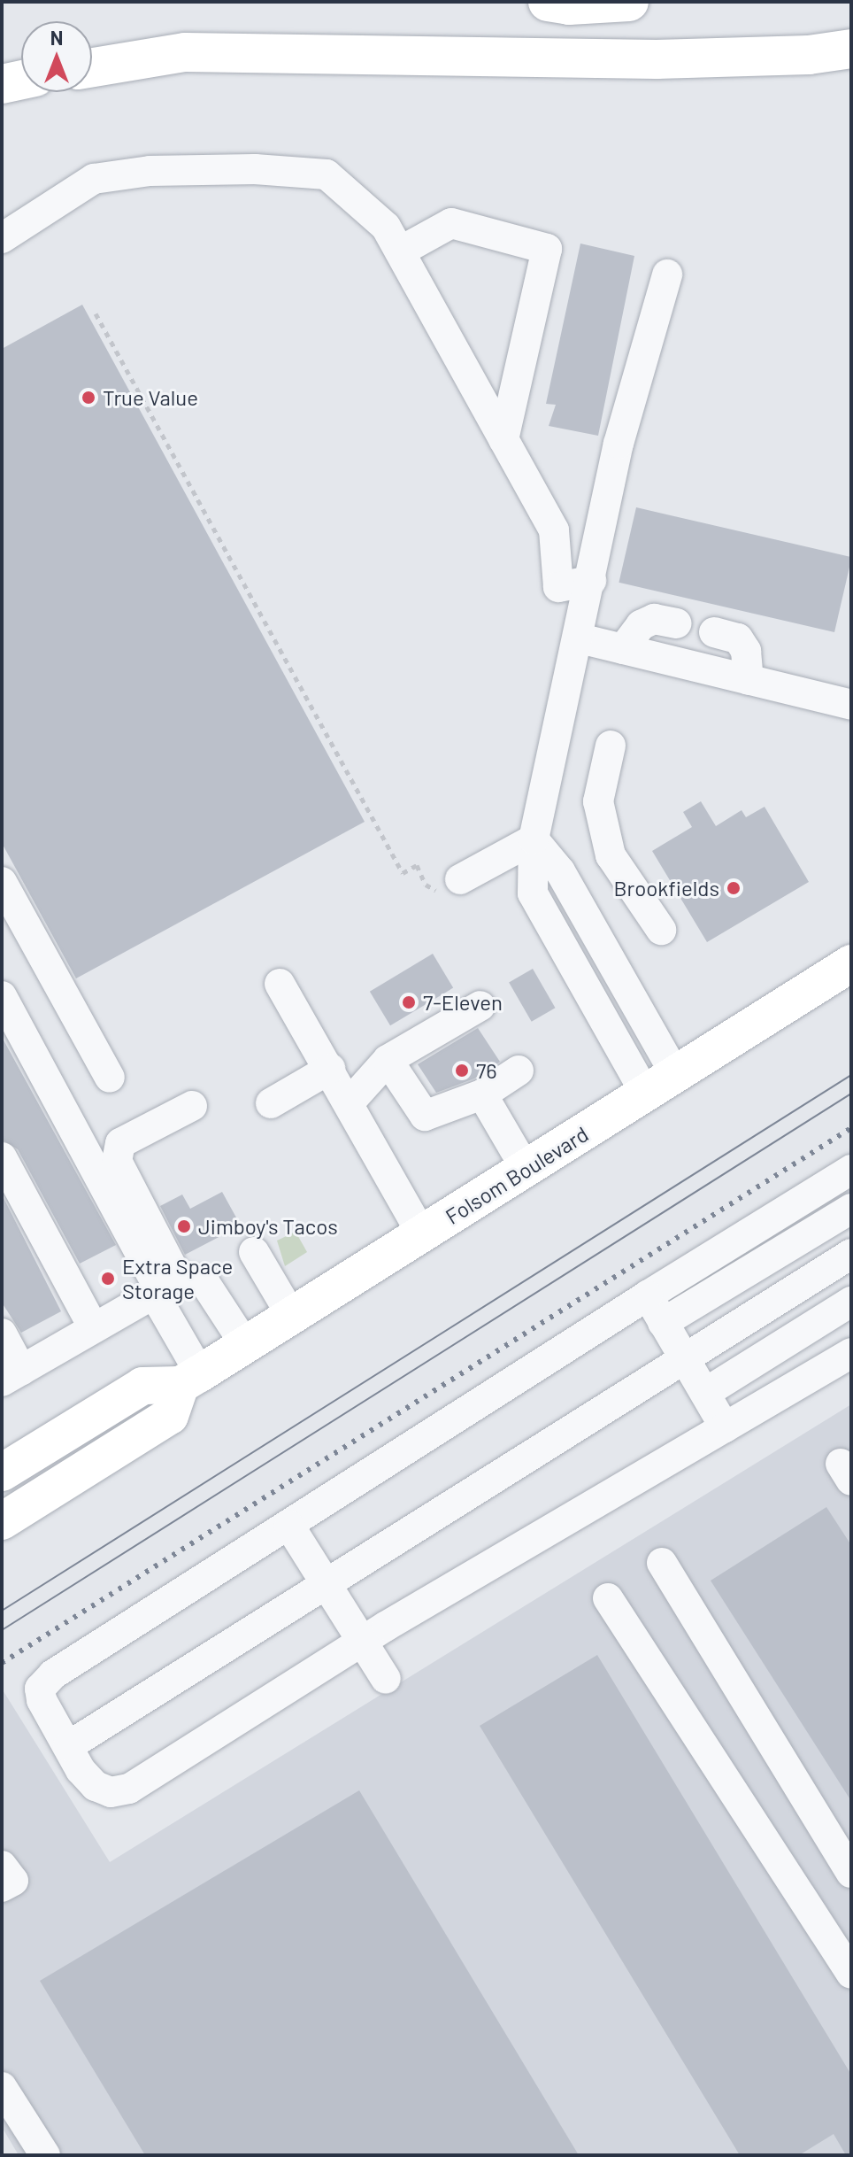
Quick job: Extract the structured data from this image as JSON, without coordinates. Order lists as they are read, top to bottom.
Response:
{
  "streets": {
    "main road": ["Folsom Boulevard"]
  },
  "places": [
    "True Value",
    "Brookfields",
    "7-Eleven",
    "76",
    "Jimboy's Tacos",
    "Extra Space Storage"
  ],
  "north": "top"
}
